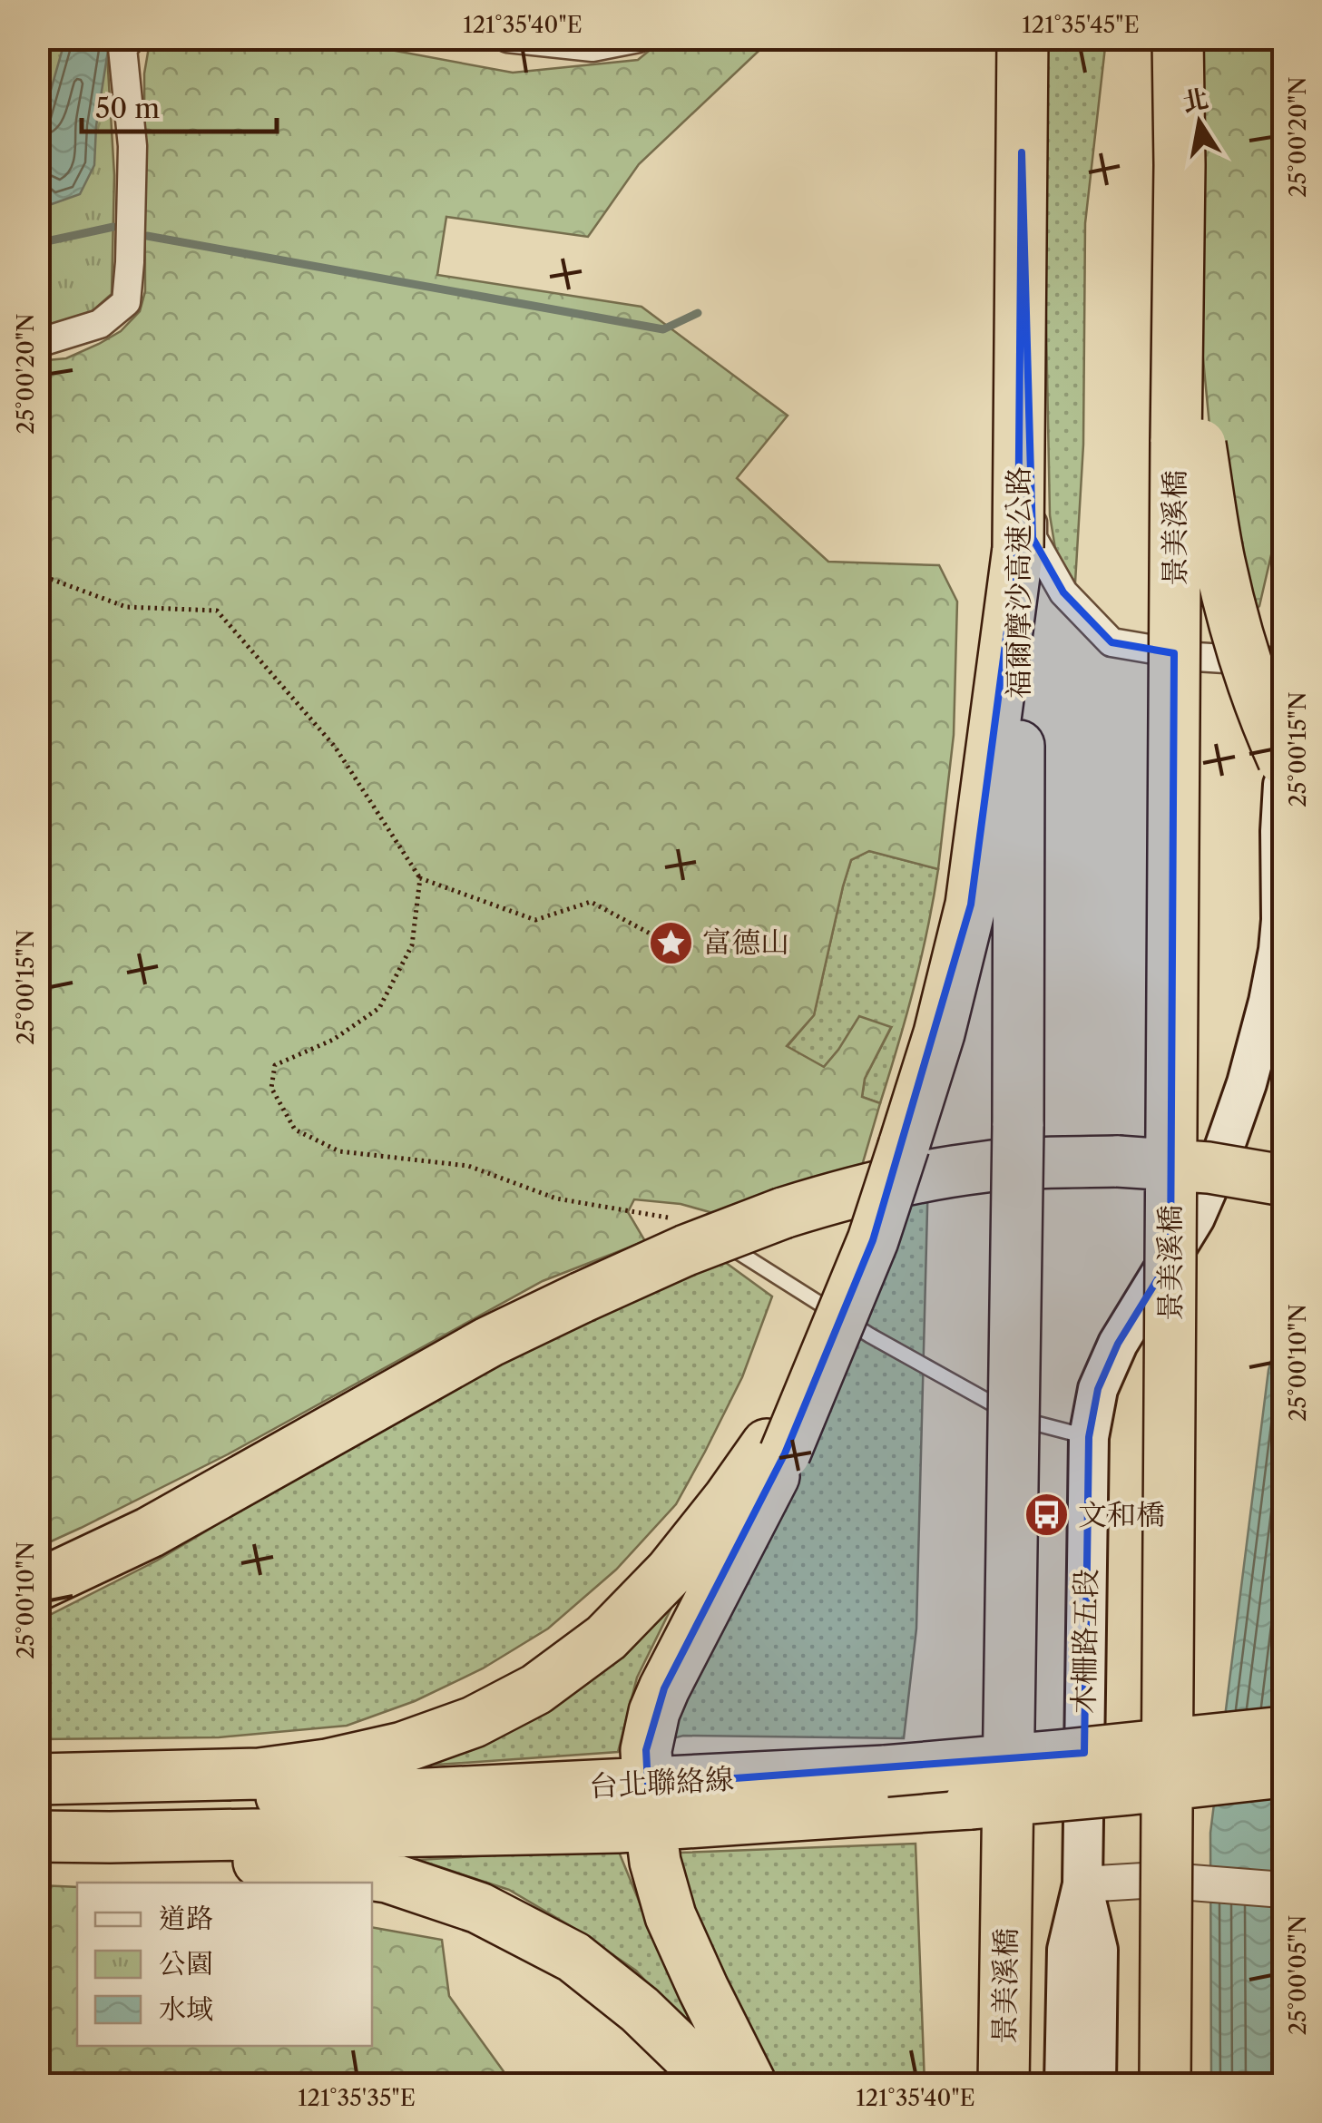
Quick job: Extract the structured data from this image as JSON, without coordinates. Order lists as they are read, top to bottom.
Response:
{
  "streets": {
    "highway": ["景美溪橋", "福爾摩沙高速公路", "台北聯絡線"],
    "main road": ["木柵路五段"]
  },
  "crossings": [
    ["景美溪橋", "福爾摩沙高速公路"]
  ],
  "places": {
    "place": ["富德山"],
    "bus stop": ["文和橋"]
  },
  "legend": ["道路", "公園", "水域"],
  "scale_bar": "50 m",
  "north": "top",
  "coordinates": [
    "121°35'40\"E",
    "121°35'45\"E",
    "25°00'20\"N",
    "25°00'15\"N",
    "25°00'10\"N",
    "25°00'05\"N",
    "121°35'35\"E"
  ]
}
